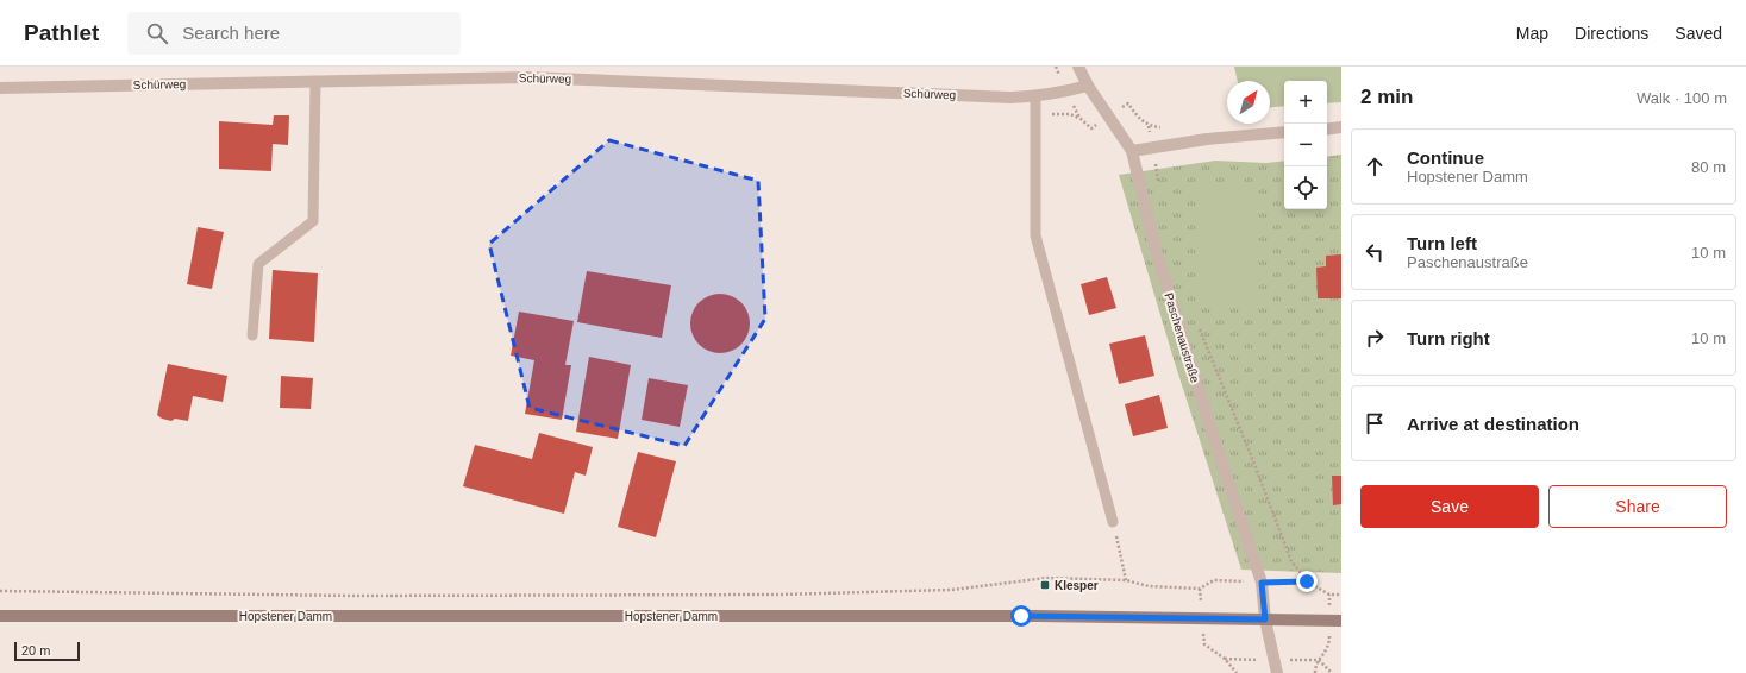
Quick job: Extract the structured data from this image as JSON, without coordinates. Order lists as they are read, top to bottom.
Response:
{
  "streets": {
    "main road": ["Hopstener Damm"],
    "street": ["Schürweg", "Paschenaustraße"]
  },
  "crossings": [
    ["Schürweg", "Paschenaustraße"],
    ["Paschenaustraße", "Hopstener Damm"]
  ],
  "places": {
    "transit": ["Klesper"]
  },
  "scale_bar": "20 m",
  "north": "top right",
  "page": {
    "header": "Pathlet",
    "search": "Search here",
    "nav": ["Map", "Directions", "Saved"],
    "heading": ["2 min", "Walk · 100 m"],
    "map_buttons": ["+", "−"],
    "list": [
      ["Continue", "Hopstener Damm", "80 m"],
      ["Turn left", "Paschenaustraße", "10 m"],
      ["Turn right", "10 m"],
      "Arrive at destination"
    ],
    "buttons": ["Save", "Share"],
    "scale": "20 m"
  }
}
